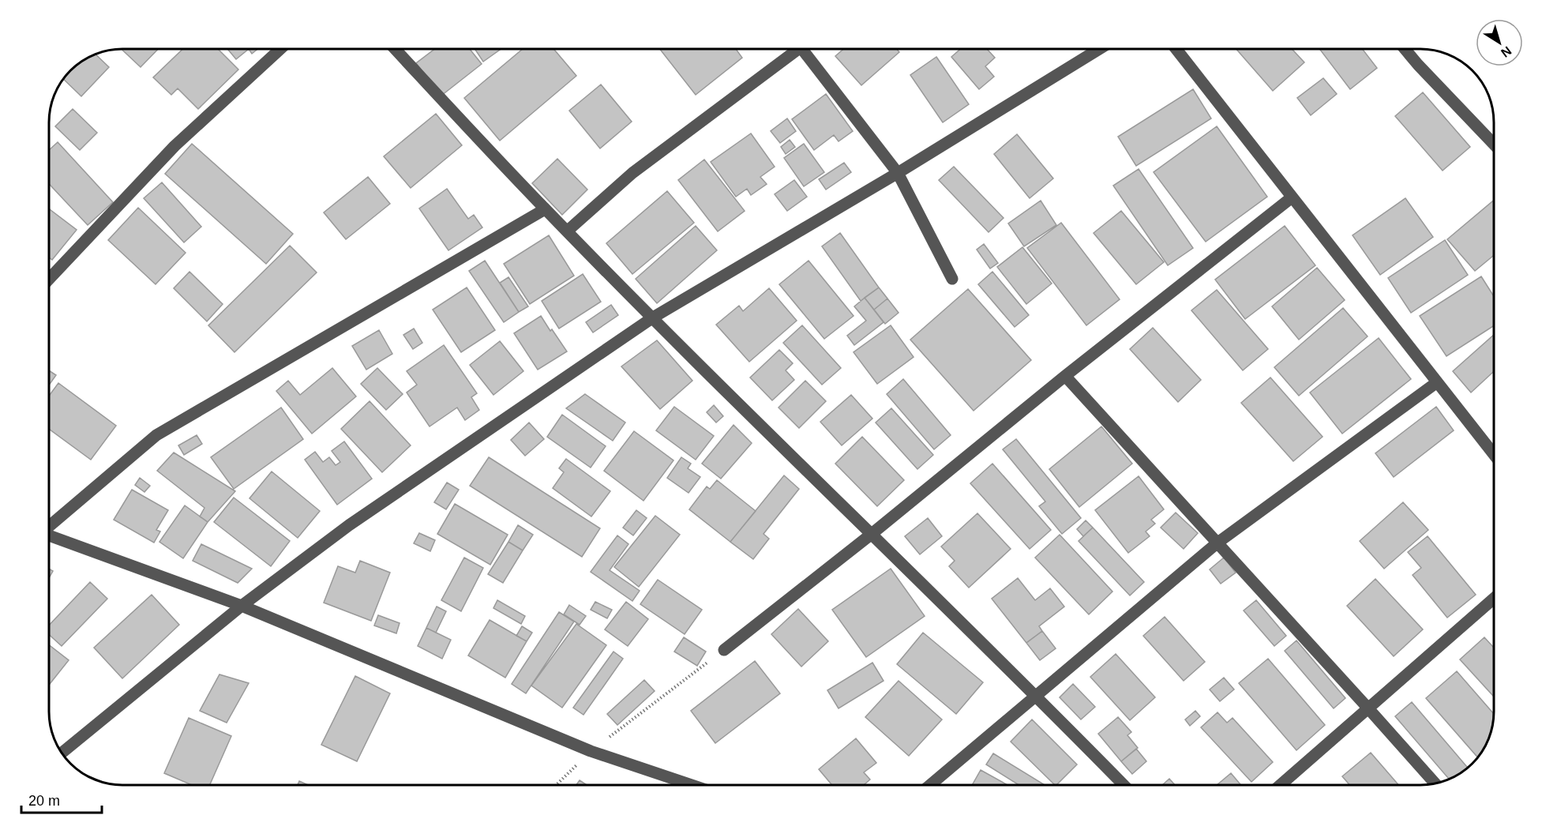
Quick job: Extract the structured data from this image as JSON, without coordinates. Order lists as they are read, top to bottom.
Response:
{
  "scale_bar": "20 m",
  "north": "bottom right"
}
